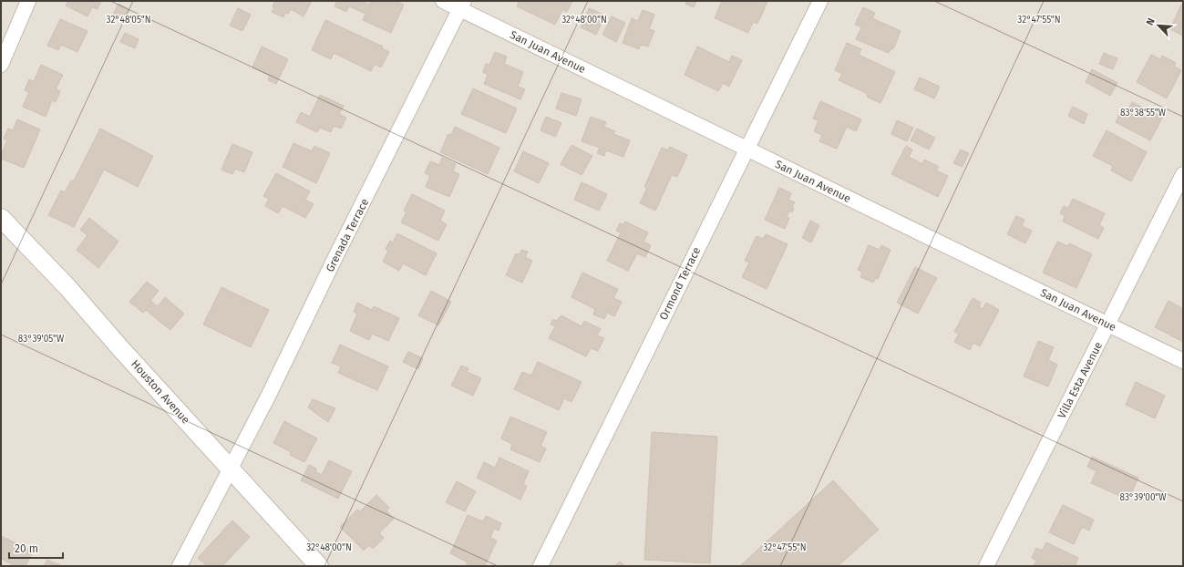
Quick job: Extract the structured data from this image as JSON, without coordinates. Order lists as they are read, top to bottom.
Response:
{
  "streets": {
    "street": [
      "San Juan Avenue",
      "Grenada Terrace",
      "Ormond Terrace",
      "Villa Esta Avenue",
      "Houston Avenue"
    ]
  },
  "crossings": [
    ["San Juan Avenue", "Grenada Terrace"],
    ["San Juan Avenue", "Ormond Terrace"],
    ["San Juan Avenue", "Villa Esta Avenue"],
    ["Grenada Terrace", "Houston Avenue"]
  ],
  "scale_bar": "20 m",
  "north": "top left",
  "coordinates": [
    "32°48'05\"N",
    "32°48'00\"N",
    "32°47'55\"N",
    "83°38'55\"W",
    "83°39'05\"W",
    "83°39'00\"W"
  ]
}
